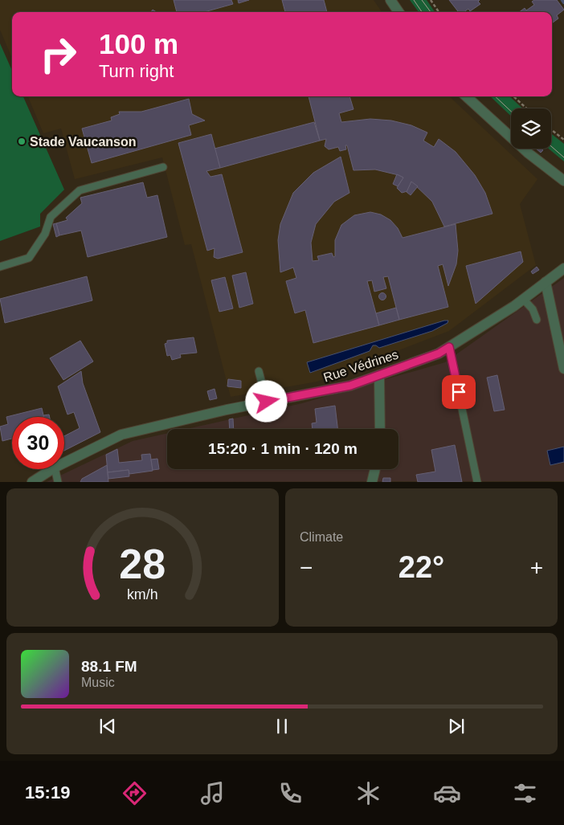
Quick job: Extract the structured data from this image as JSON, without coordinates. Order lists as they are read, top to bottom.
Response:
{
  "streets": {
    "street": ["Rue Védrines"]
  },
  "places": ["Stade Vaucanson"],
  "page": {
    "turn": ["100 m", "Turn right"],
    "limit": "30",
    "trip": "15:20 · 1 min · 120 m",
    "tile": "Climate",
    "heat": ["−", "22°", "+"],
    "song": ["88.1 FM", "Music"],
    "tabs": "15:19",
    "gauge": ["28", "km/h"]
  }
}
